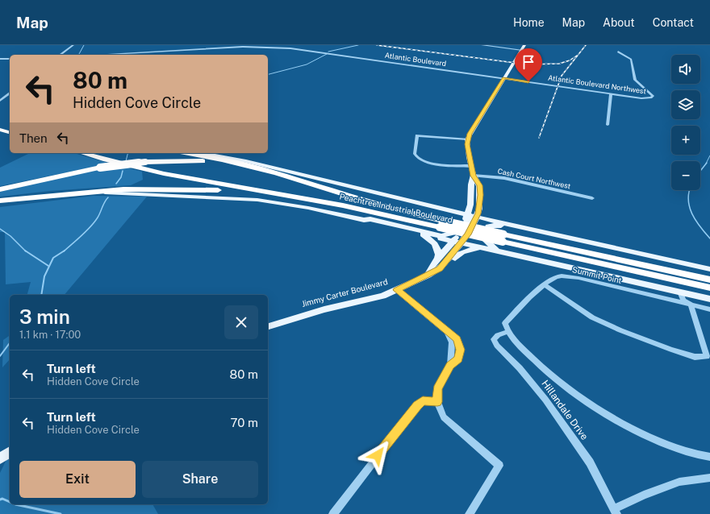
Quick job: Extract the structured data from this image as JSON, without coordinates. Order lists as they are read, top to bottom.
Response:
{
  "streets": {
    "highway": ["Peachtree Industrial Boulevard"],
    "main road": ["Jimmy Carter Boulevard"],
    "street": [
      "Atlantic Boulevard",
      "Atlantic Boulevard Northwest",
      "Cash Court Northwest",
      "Summit Point",
      "Hillandale Drive"
    ]
  },
  "crossings": [
    ["Atlantic Boulevard", "Atlantic Boulevard Northwest"],
    ["Cash Court Northwest", "Jimmy Carter Boulevard"],
    ["Summit Point", "Hillandale Drive"]
  ],
  "page": {
    "header": "Map",
    "nav": [
      "Home",
      "Map",
      "About",
      "Contact"
    ],
    "map_buttons": ["+", "−"],
    "turn": ["80 m", "Hidden Cove Circle"],
    "then": "Then",
    "heading": ["3 min", "1.1 km · 17:00"],
    "list": [
      {
        "name": "Turn left",
        "note": "Hidden Cove Circle",
        "value": "80 m"
      },
      {
        "name": "Turn left",
        "note": "Hidden Cove Circle",
        "value": "70 m"
      }
    ],
    "buttons": ["Exit", "Share"]
  }
}
